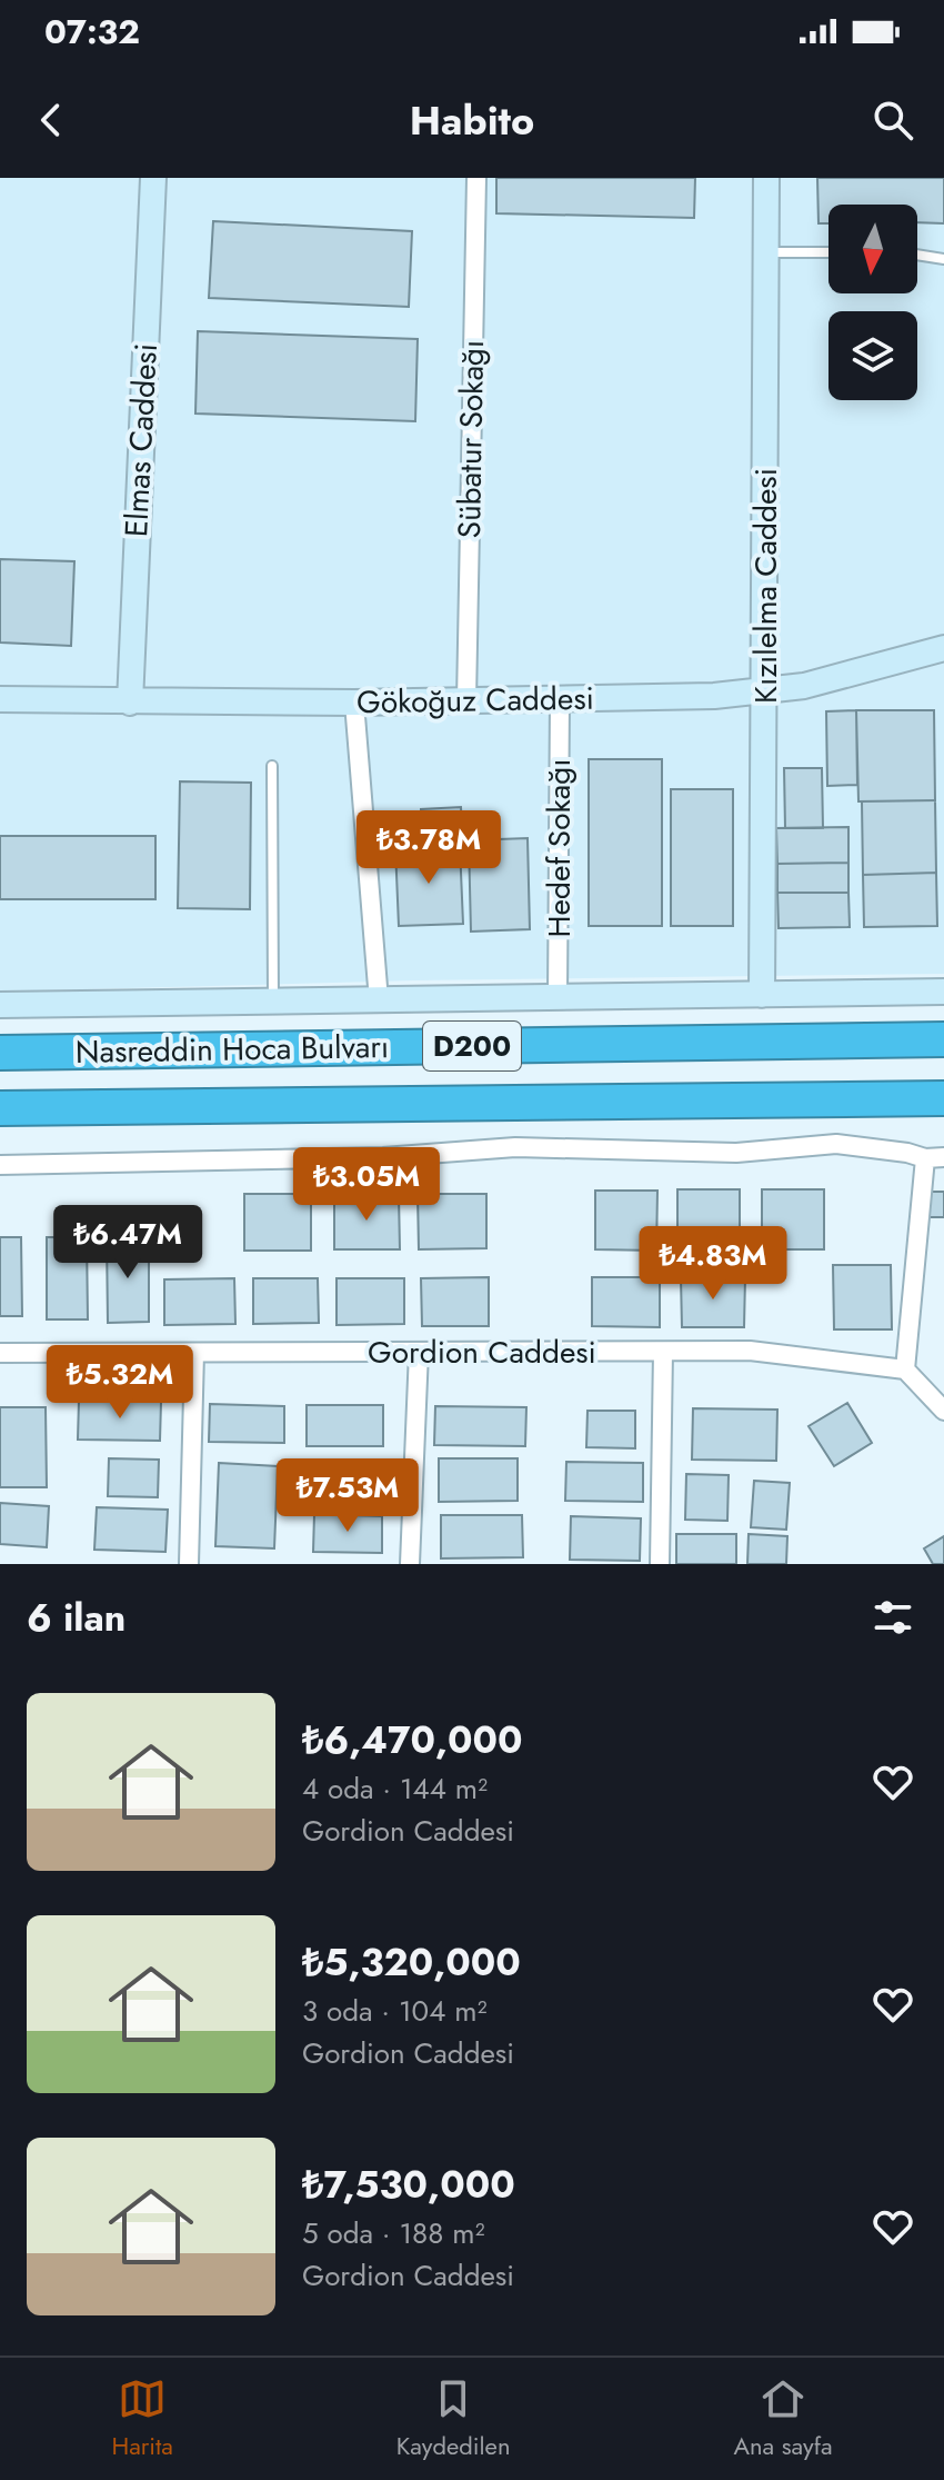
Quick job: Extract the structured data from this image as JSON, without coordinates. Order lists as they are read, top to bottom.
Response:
{
  "streets": {
    "highway": ["D200", "Nasreddin Hoca Bulvarı"],
    "street": [
      "Sübatur Sokağı",
      "Elmas Caddesi",
      "Kızılelma Caddesi",
      "Gökoğuz Caddesi",
      "Hedef Sokağı",
      "Gordion Caddesi"
    ]
  },
  "crossings": [
    ["Sübatur Sokağı", "Gökoğuz Caddesi"],
    ["Elmas Caddesi", "Gökoğuz Caddesi"],
    ["Kızılelma Caddesi", "Gökoğuz Caddesi"],
    ["Gökoğuz Caddesi", "Hedef Sokağı"]
  ],
  "north": "bottom",
  "page": {
    "status": "07:32",
    "header": "Habito",
    "price": [
      "₺3.78M",
      "₺3.05M",
      "₺6.47M",
      "₺4.83M",
      "₺5.32M",
      "₺7.53M"
    ],
    "heading": "6 ilan",
    "list": [
      {
        "name": "₺6,470,000",
        "note": "4 oda · 144 m² · Gordion Caddesi"
      },
      {
        "name": "₺5,320,000",
        "note": "3 oda · 104 m² · Gordion Caddesi"
      },
      {
        "name": "₺7,530,000",
        "note": "5 oda · 188 m² · Gordion Caddesi"
      }
    ],
    "tabs": ["Harita", "Kaydedilen", "Ana sayfa"]
  }
}
